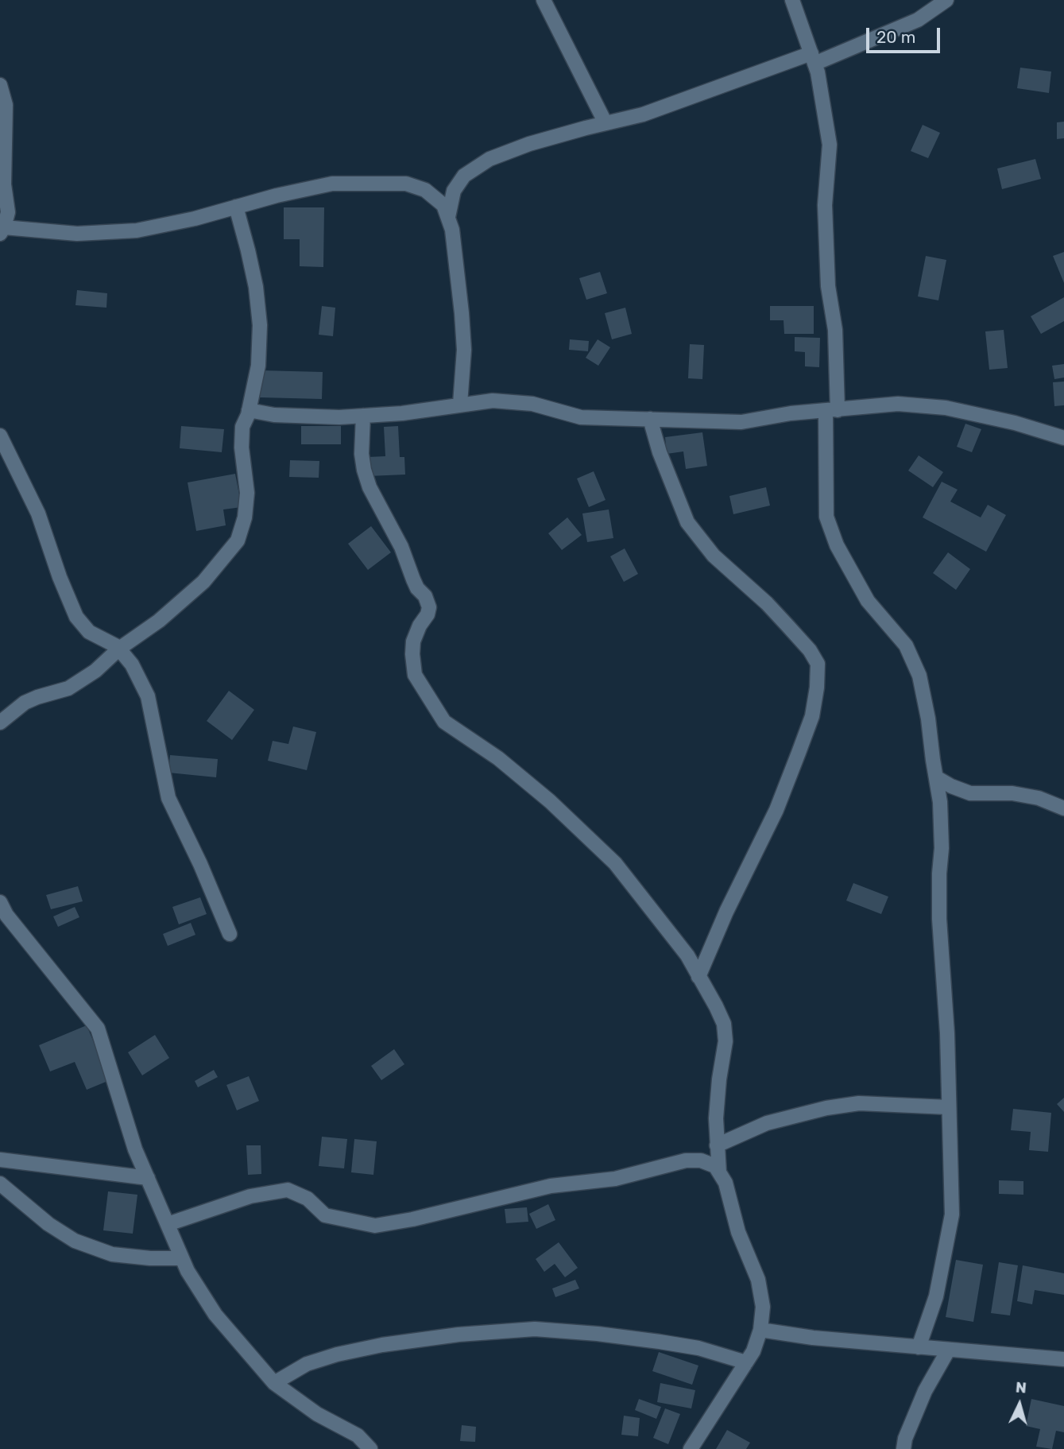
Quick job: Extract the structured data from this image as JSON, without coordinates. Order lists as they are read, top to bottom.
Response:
{
  "scale_bar": "20 m",
  "north": "top"
}
